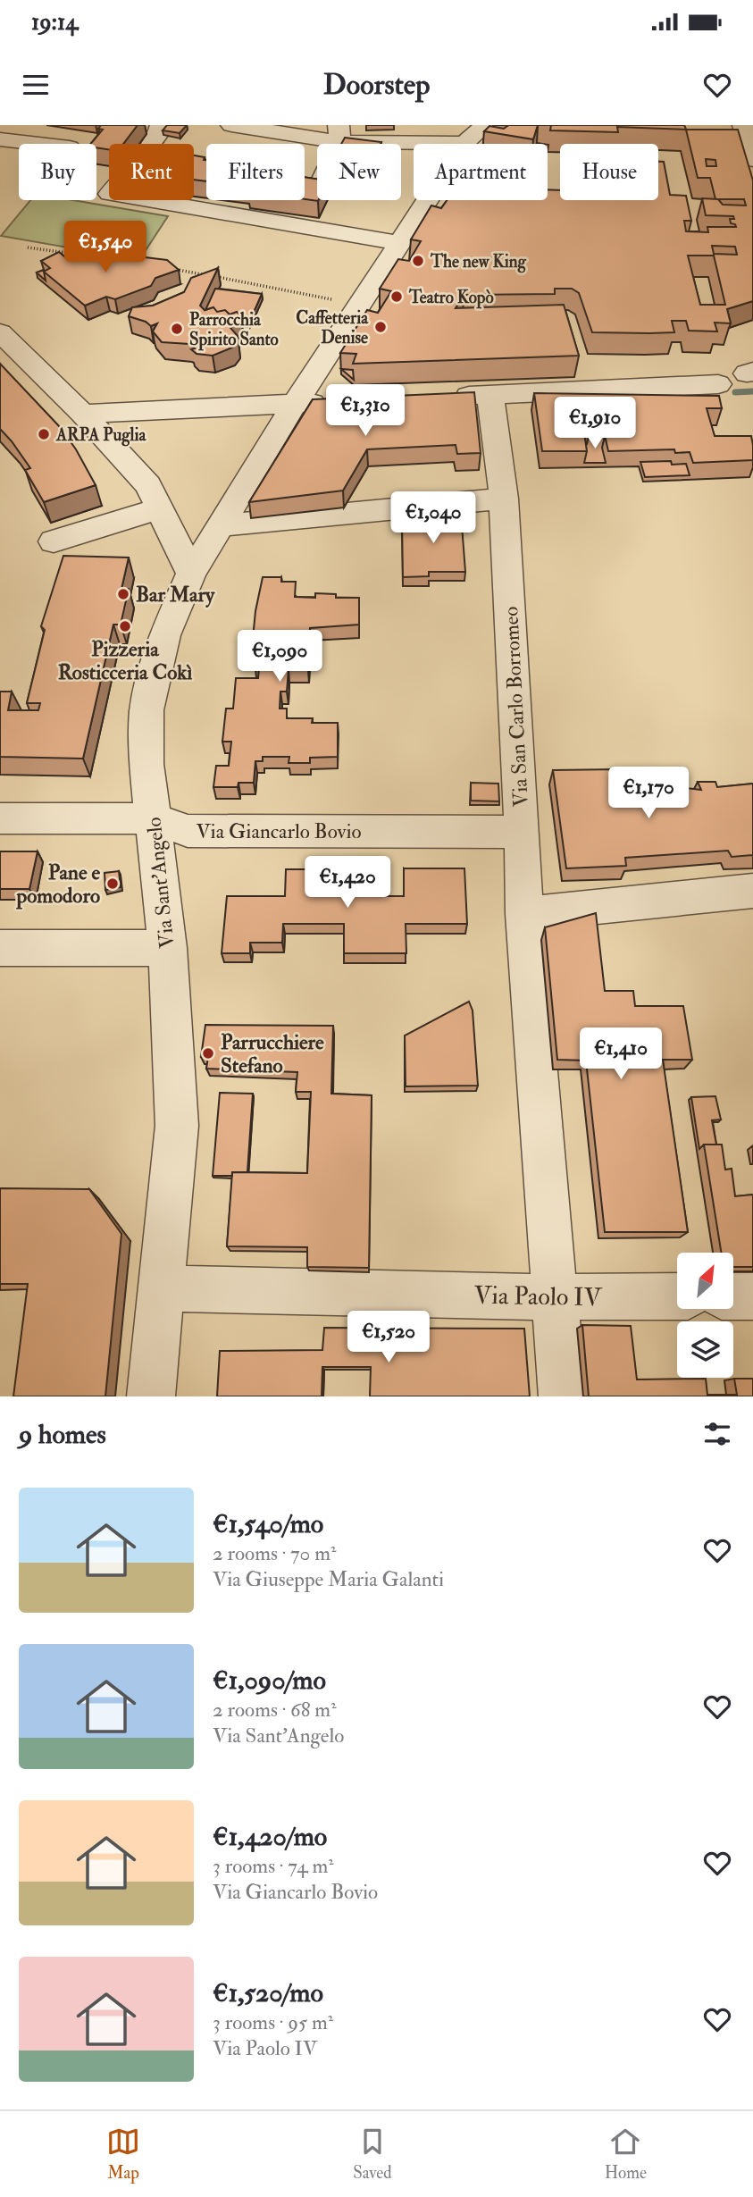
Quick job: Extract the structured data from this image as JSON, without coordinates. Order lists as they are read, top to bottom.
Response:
{
  "streets": {
    "street": [
      "Via San Carlo Borromeo",
      "Via Giancarlo Bovio",
      "Via Sant'Angelo",
      "Via Paolo IV"
    ]
  },
  "crossings": [
    ["Via San Carlo Borromeo", "Via Giancarlo Bovio"],
    ["Via San Carlo Borromeo", "Via Paolo IV"],
    ["Via Giancarlo Bovio", "Via Sant'Angelo"],
    ["Via Sant'Angelo", "Via Paolo IV"]
  ],
  "places": [
    "The new King",
    "Teatro Kopò",
    "Caffetteria Denise",
    "Parrocchia Spirito Santo",
    "ARPA Puglia",
    "Bar Mary",
    "Pizzeria Rosticceria Cokì",
    "Pane e pomodoro",
    "Parrucchiere Stefano"
  ],
  "north": "top right",
  "page": {
    "status": "19:14",
    "header": "Doorstep",
    "chip": [
      "Buy",
      "Rent",
      "Filters",
      "New",
      "Apartment",
      "House"
    ],
    "price": [
      "€1,540",
      "€1,310",
      "€1,910",
      "€1,040",
      "€1,090",
      "€1,170",
      "€1,420",
      "€1,410",
      "€1,520"
    ],
    "heading": "9 homes",
    "list": [
      {
        "name": "€1,540/mo",
        "note": "2 rooms · 70 m² · Via Giuseppe Maria Galanti"
      },
      {
        "name": "€1,090/mo",
        "note": "2 rooms · 68 m² · Via Sant'Angelo"
      },
      {
        "name": "€1,420/mo",
        "note": "3 rooms · 74 m² · Via Giancarlo Bovio"
      },
      {
        "name": "€1,520/mo",
        "note": "3 rooms · 95 m² · Via Paolo IV"
      }
    ],
    "tabs": ["Map", "Saved", "Home"]
  }
}
